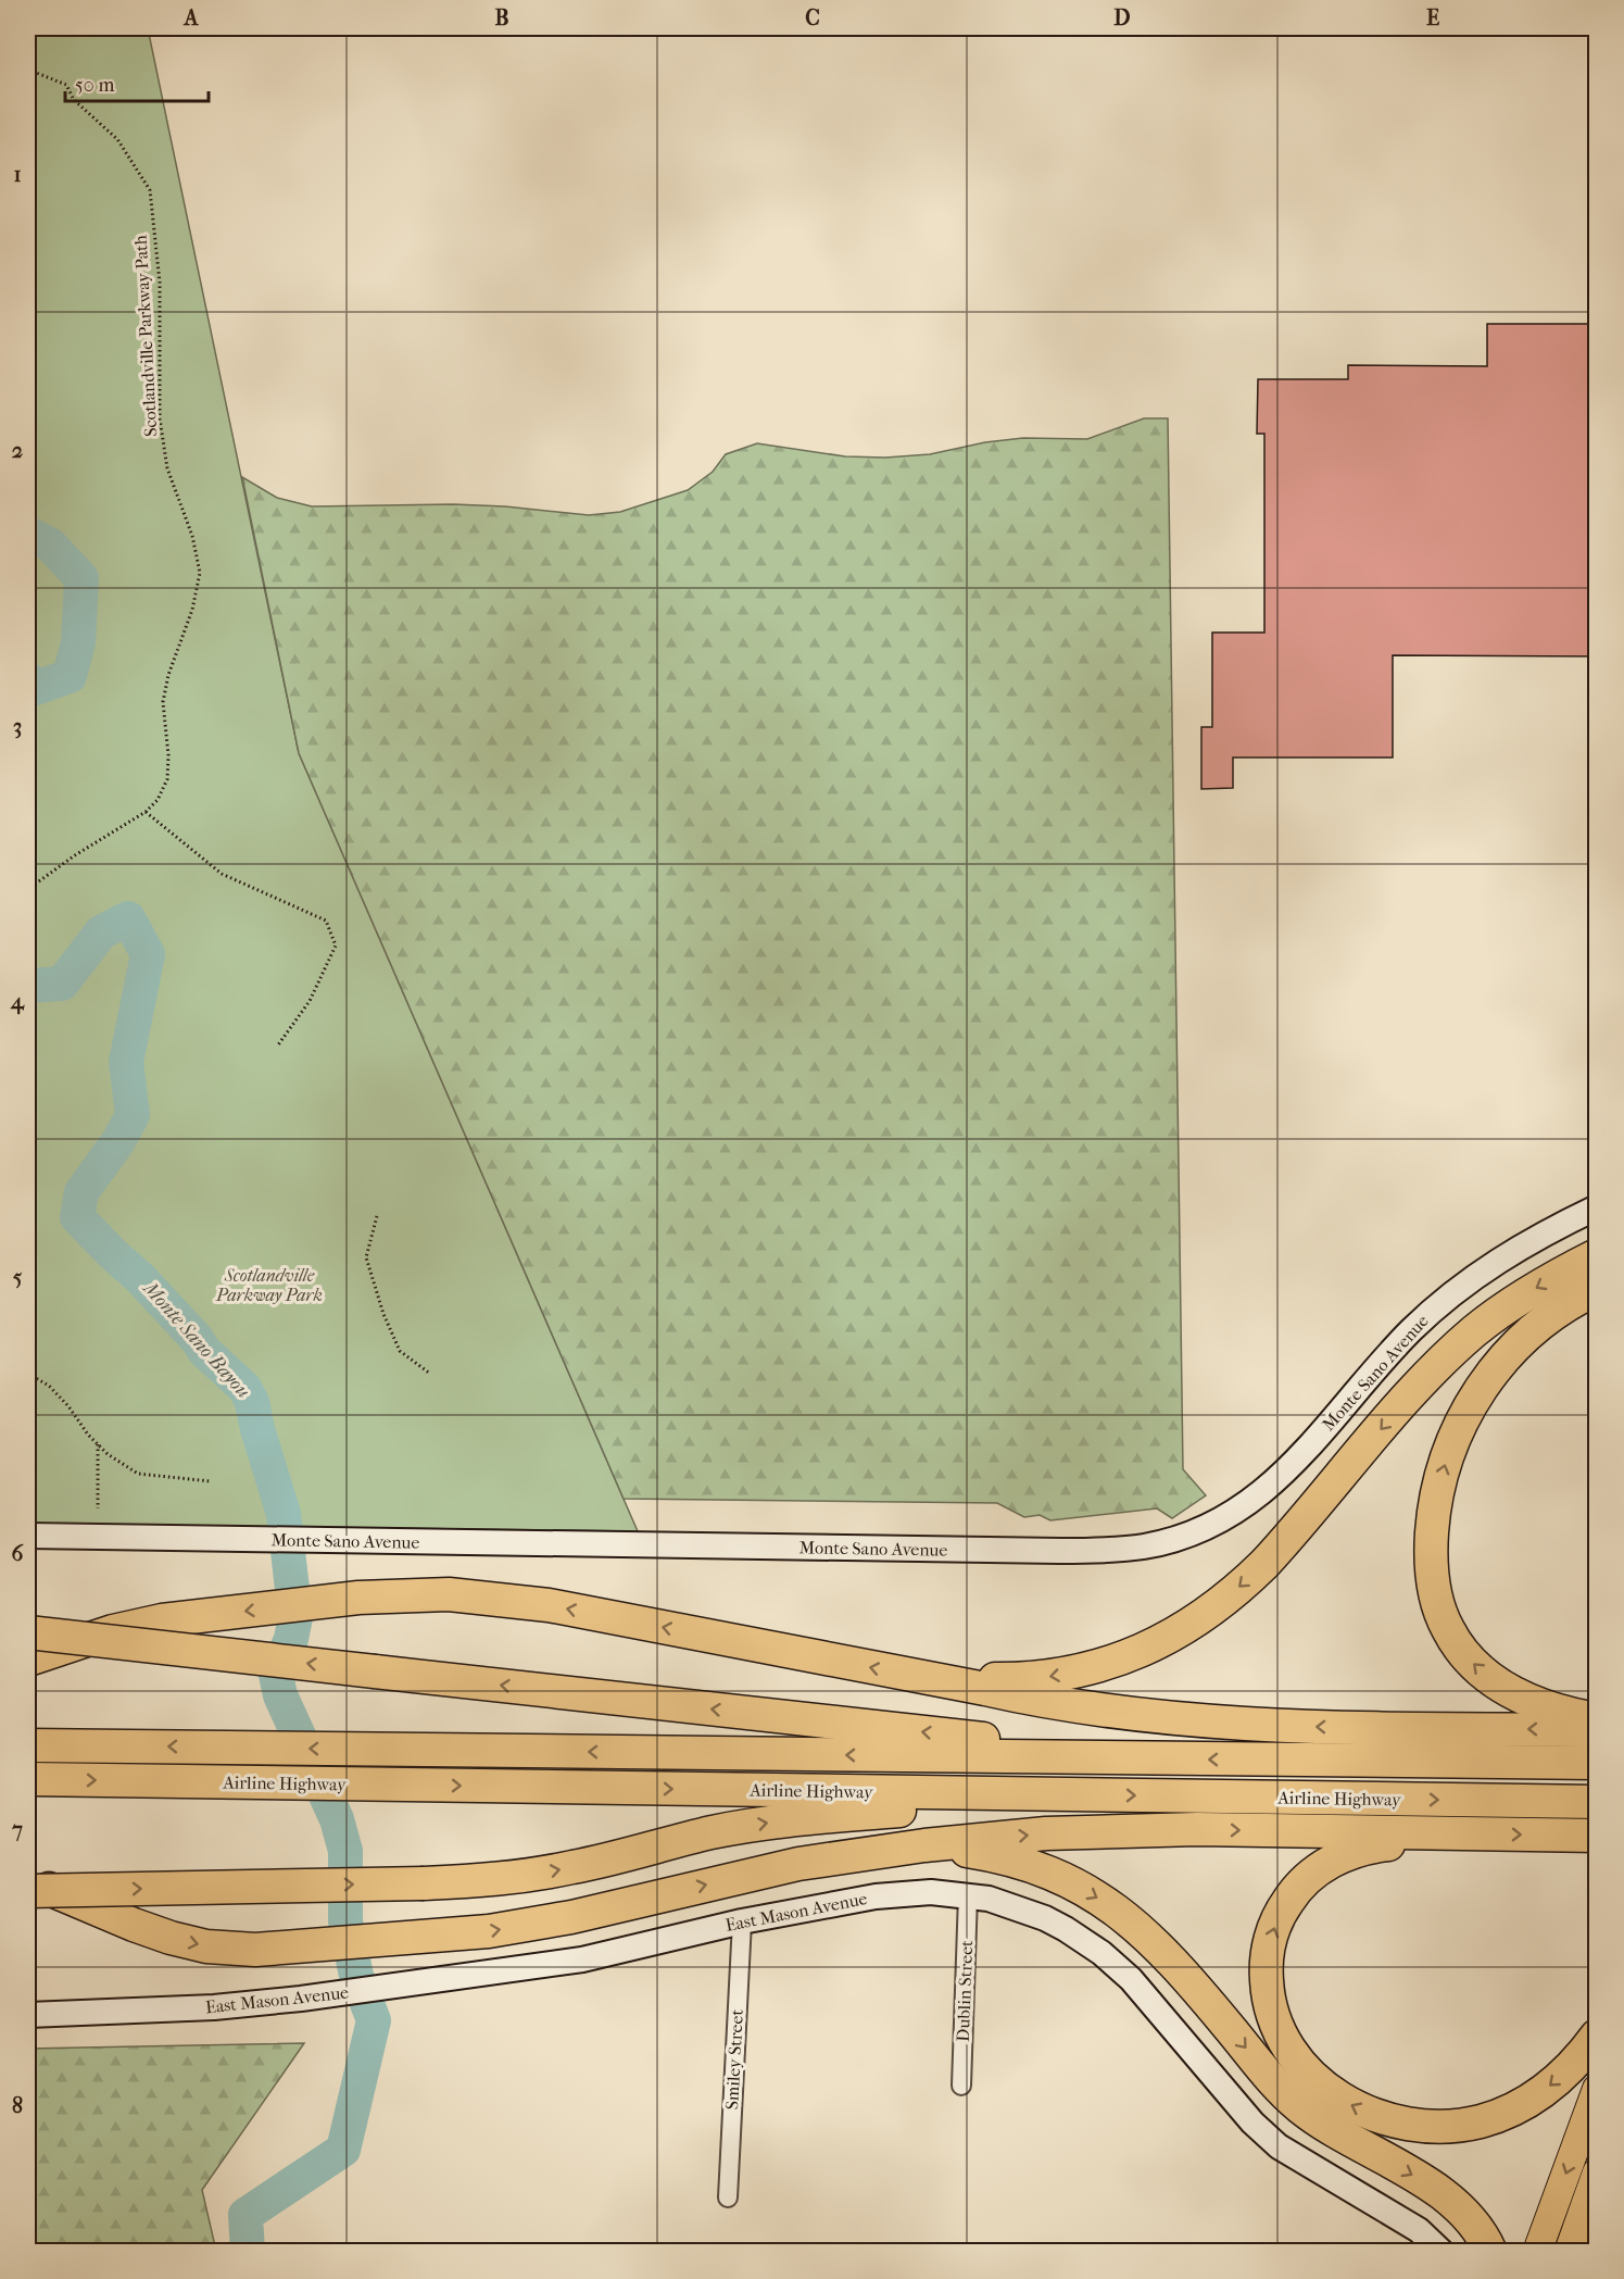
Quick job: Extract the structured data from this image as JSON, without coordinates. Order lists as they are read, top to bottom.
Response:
{
  "streets": {
    "highway": ["Airline Highway"],
    "street": [
      "Monte Sano Avenue",
      "East Mason Avenue",
      "Dublin Street",
      "Smiley Street"
    ],
    "path": ["Scotlandville Parkway Path"]
  },
  "crossings": [
    ["East Mason Avenue", "Dublin Street"],
    ["East Mason Avenue", "Smiley Street"]
  ],
  "water": ["Monte Sano Bayou"],
  "parks": ["Scotlandville Parkway Park"],
  "scale_bar": "50 m",
  "grid": {
    "columns": [
      "A",
      "B",
      "C",
      "D",
      "E"
    ],
    "rows": [
      "1",
      "2",
      "3",
      "4",
      "5",
      "6",
      "7",
      "8"
    ]
  }
}
